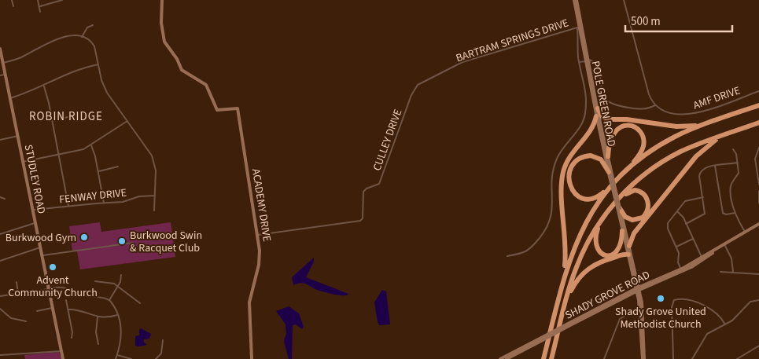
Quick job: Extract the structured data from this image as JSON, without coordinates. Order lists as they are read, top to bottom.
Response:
{
  "streets": {
    "main road": [
      "POLE GREEN ROAD",
      "STUDLEY ROAD",
      "ACADEMY DRIVE",
      "SHADY GROVE ROAD"
    ],
    "street": [
      "BARTRAM SPRINGS DRIVE",
      "AMF DRIVE",
      "CULLEY DRIVE",
      "FENWAY DRIVE"
    ]
  },
  "crossings": [
    ["BARTRAM SPRINGS DRIVE", "CULLEY DRIVE"],
    ["CULLEY DRIVE", "ACADEMY DRIVE"],
    ["STUDLEY ROAD", "FENWAY DRIVE"]
  ],
  "districts": ["ROBIN RIDGE"],
  "places": [
    "Burkwood Gym",
    "Burkwood Swin & Racquet Club",
    "Advent Community Church",
    "Shady Grove United Methodist Church"
  ],
  "scale_bar": "500 m"
}
